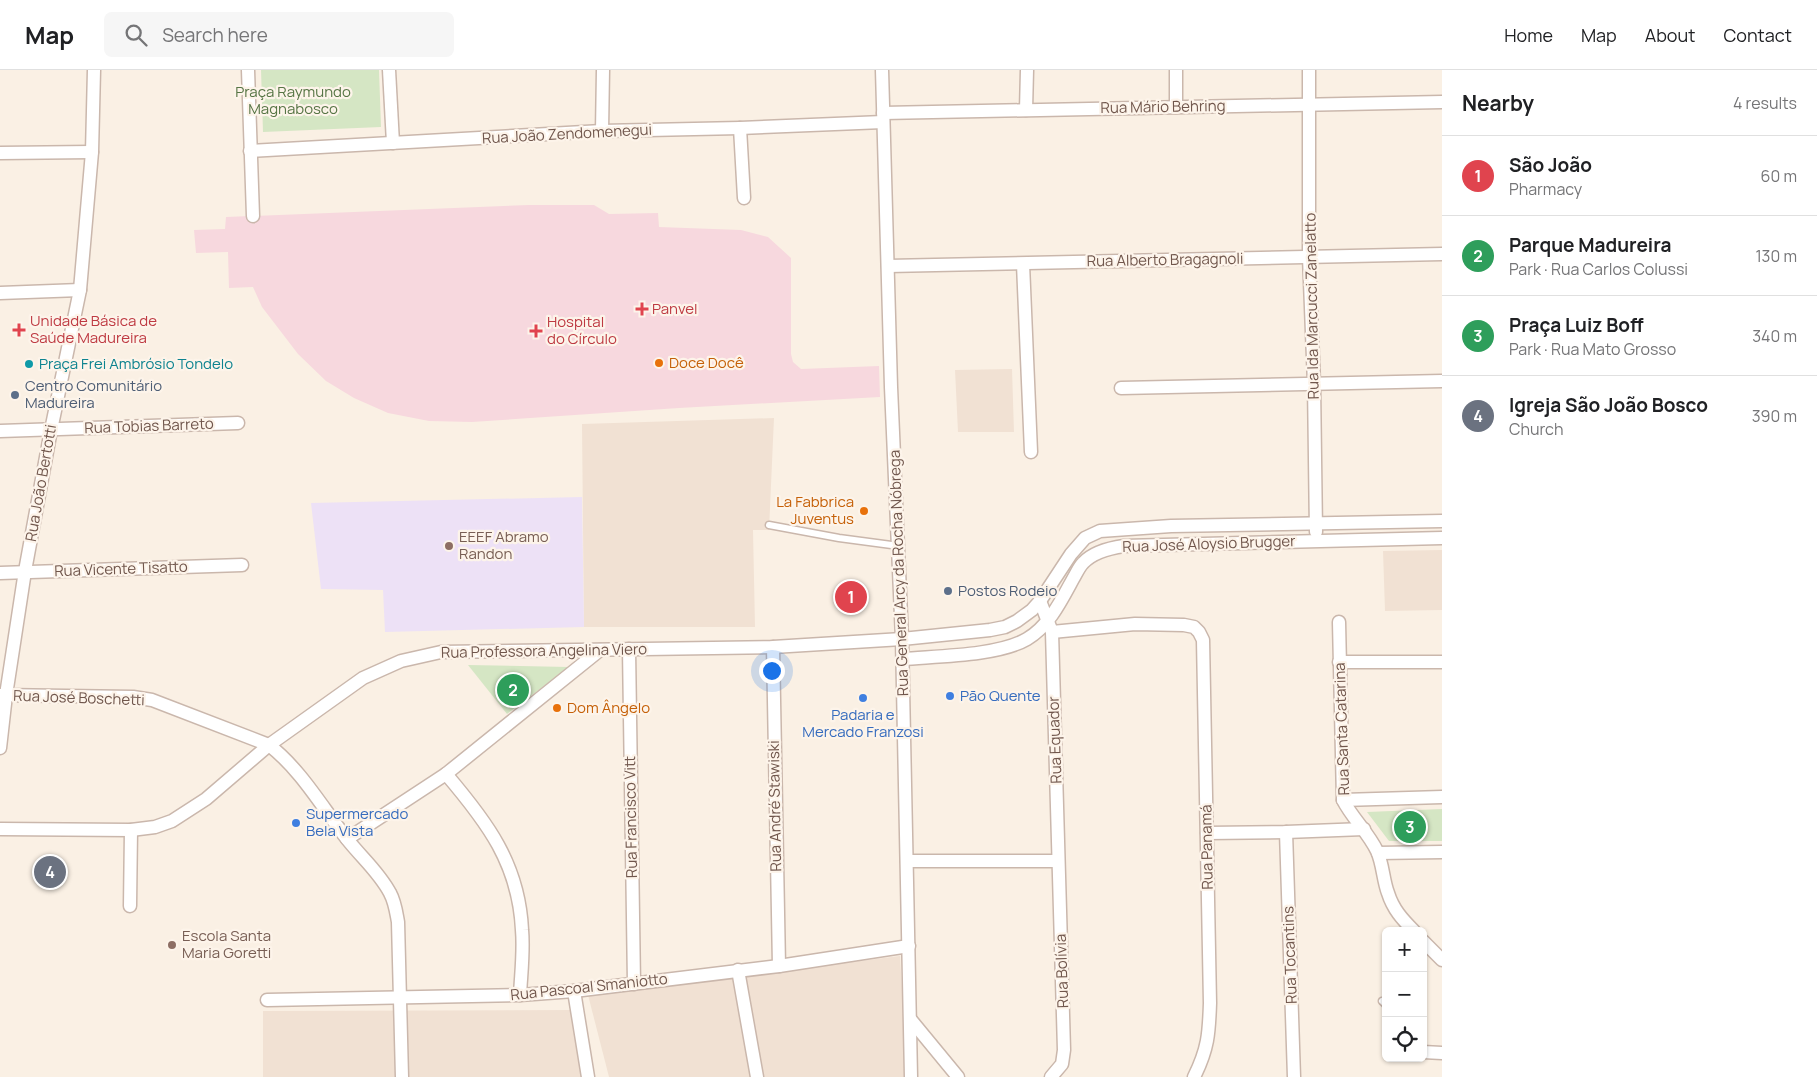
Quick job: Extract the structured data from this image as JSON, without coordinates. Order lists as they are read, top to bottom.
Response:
{
  "streets": {
    "street": [
      "Rua Mário Behring",
      "Rua João Zendomenegui",
      "Rua Alberto Bragagnoli",
      "Rua Ida Marcucci Zanelatto",
      "Rua Tobias Barreto",
      "Rua João Bertotti",
      "Rua José Aloysio Brugger",
      "Rua Vicente Tisatto",
      "Rua General Arcy da Rocha Nóbrega",
      "Rua Professora Angelina Viero",
      "Rua José Boschetti",
      "Rua Santa Catarina",
      "Rua Equador",
      "Rua André Stawiski",
      "Rua Francisco Vitt",
      "Rua Panamá",
      "Rua Tocantins",
      "Rua Bolívia",
      "Rua Pascoal Smaniotto"
    ]
  },
  "crossings": [
    ["Rua Mário Behring", "Rua João Zendomenegui"],
    ["Rua Mário Behring", "Rua Ida Marcucci Zanelatto"],
    ["Rua Mário Behring", "Rua General Arcy da Rocha Nóbrega"],
    ["Rua João Zendomenegui", "Rua General Arcy da Rocha Nóbrega"],
    ["Rua Alberto Bragagnoli", "Rua Ida Marcucci Zanelatto"],
    ["Rua Alberto Bragagnoli", "Rua General Arcy da Rocha Nóbrega"],
    ["Rua Ida Marcucci Zanelatto", "Rua José Aloysio Brugger"],
    ["Rua Tobias Barreto", "Rua João Bertotti"],
    ["Rua João Bertotti", "Rua Vicente Tisatto"],
    ["Rua João Bertotti", "Rua José Boschetti"],
    ["Rua José Aloysio Brugger", "Rua General Arcy da Rocha Nóbrega"],
    ["Rua José Aloysio Brugger", "Rua Professora Angelina Viero"],
    ["Rua José Aloysio Brugger", "Rua Equador"],
    ["Rua José Aloysio Brugger", "Rua Panamá"],
    ["Rua General Arcy da Rocha Nóbrega", "Rua Professora Angelina Viero"],
    ["Rua General Arcy da Rocha Nóbrega", "Rua Pascoal Smaniotto"],
    ["Rua Professora Angelina Viero", "Rua José Boschetti"],
    ["Rua Professora Angelina Viero", "Rua André Stawiski"],
    ["Rua Professora Angelina Viero", "Rua Francisco Vitt"],
    ["Rua Equador", "Rua Panamá"],
    ["Rua Equador", "Rua Bolívia"],
    ["Rua André Stawiski", "Rua Pascoal Smaniotto"],
    ["Rua Francisco Vitt", "Rua Pascoal Smaniotto"]
  ],
  "parks": ["Praça Raymundo Magnabosco"],
  "places": {
    "health": ["Panvel", "Unidade Básica de Saúde Madureira", "Hospital do Círculo"],
    "other": [
      "Doce Docê",
      "Praça Frei Ambrósio Tondelo",
      "Centro Comunitário Madureira",
      "La Fabbrica Juventus",
      "EEEF Abramo Randon",
      "Postos Rodeio",
      "Pão Quente",
      "Padaria e Mercado Franzosi",
      "Dom Ângelo",
      "Supermercado Bela Vista",
      "Escola Santa Maria Goretti"
    ]
  },
  "page": {
    "header": "Map",
    "search": "Search here",
    "nav": [
      "Home",
      "Map",
      "About",
      "Contact"
    ],
    "heading": ["Nearby", "4 results"],
    "list": [
      {
        "mark": "1",
        "name": "São João",
        "note": "Pharmacy",
        "value": "60 m"
      },
      {
        "mark": "2",
        "name": "Parque Madureira",
        "note": "Park · Rua Carlos Colussi",
        "value": "130 m"
      },
      {
        "mark": "3",
        "name": "Praça Luiz Boff",
        "note": "Park · Rua Mato Grosso",
        "value": "340 m"
      },
      {
        "mark": "4",
        "name": "Igreja São João Bosco",
        "note": "Church",
        "value": "390 m"
      }
    ],
    "pins": [
      "1",
      "2",
      "3",
      "4"
    ],
    "map_buttons": ["+", "−"]
  }
}
